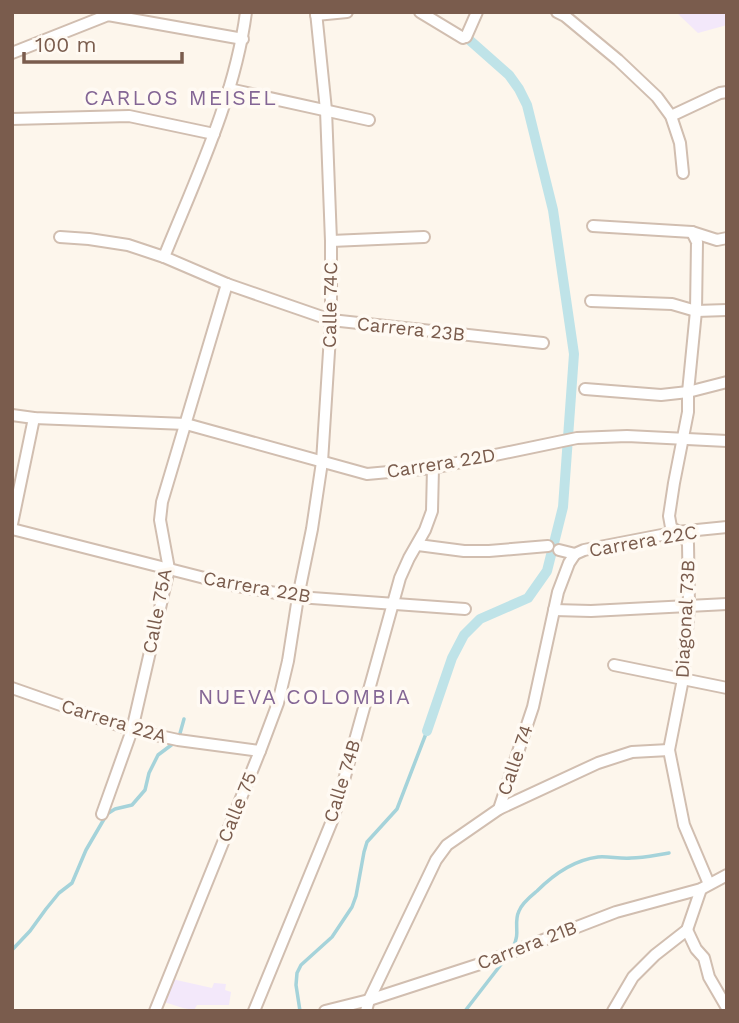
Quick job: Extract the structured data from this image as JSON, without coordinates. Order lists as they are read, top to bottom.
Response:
{
  "streets": {
    "street": [
      "Calle 74C",
      "Carrera 23B",
      "Carrera 22D",
      "Carrera 22C",
      "Carrera 22B",
      "Calle 75A",
      "Diagonal 73B",
      "Carrera 22A",
      "Calle 74",
      "Calle 74B",
      "Calle 75",
      "Carrera 21B"
    ]
  },
  "crossings": [
    ["Calle 74C", "Carrera 23B"],
    ["Calle 74C", "Carrera 22D"],
    ["Calle 74C", "Carrera 22B"],
    ["Calle 74C", "Calle 75"],
    ["Carrera 23B", "Calle 75A"],
    ["Carrera 22D", "Calle 75A"],
    ["Carrera 22D", "Diagonal 73B"],
    ["Carrera 22D", "Calle 74B"],
    ["Carrera 22C", "Diagonal 73B"],
    ["Carrera 22C", "Calle 74"],
    ["Carrera 22B", "Calle 75A"],
    ["Carrera 22B", "Calle 74B"],
    ["Carrera 22B", "Calle 75"],
    ["Calle 75A", "Carrera 22A"],
    ["Diagonal 73B", "Carrera 21B"],
    ["Carrera 22A", "Calle 75"],
    ["Calle 74", "Carrera 21B"]
  ],
  "districts": ["CARLOS MEISEL", "NUEVA COLOMBIA"],
  "scale_bar": "100 m"
}
